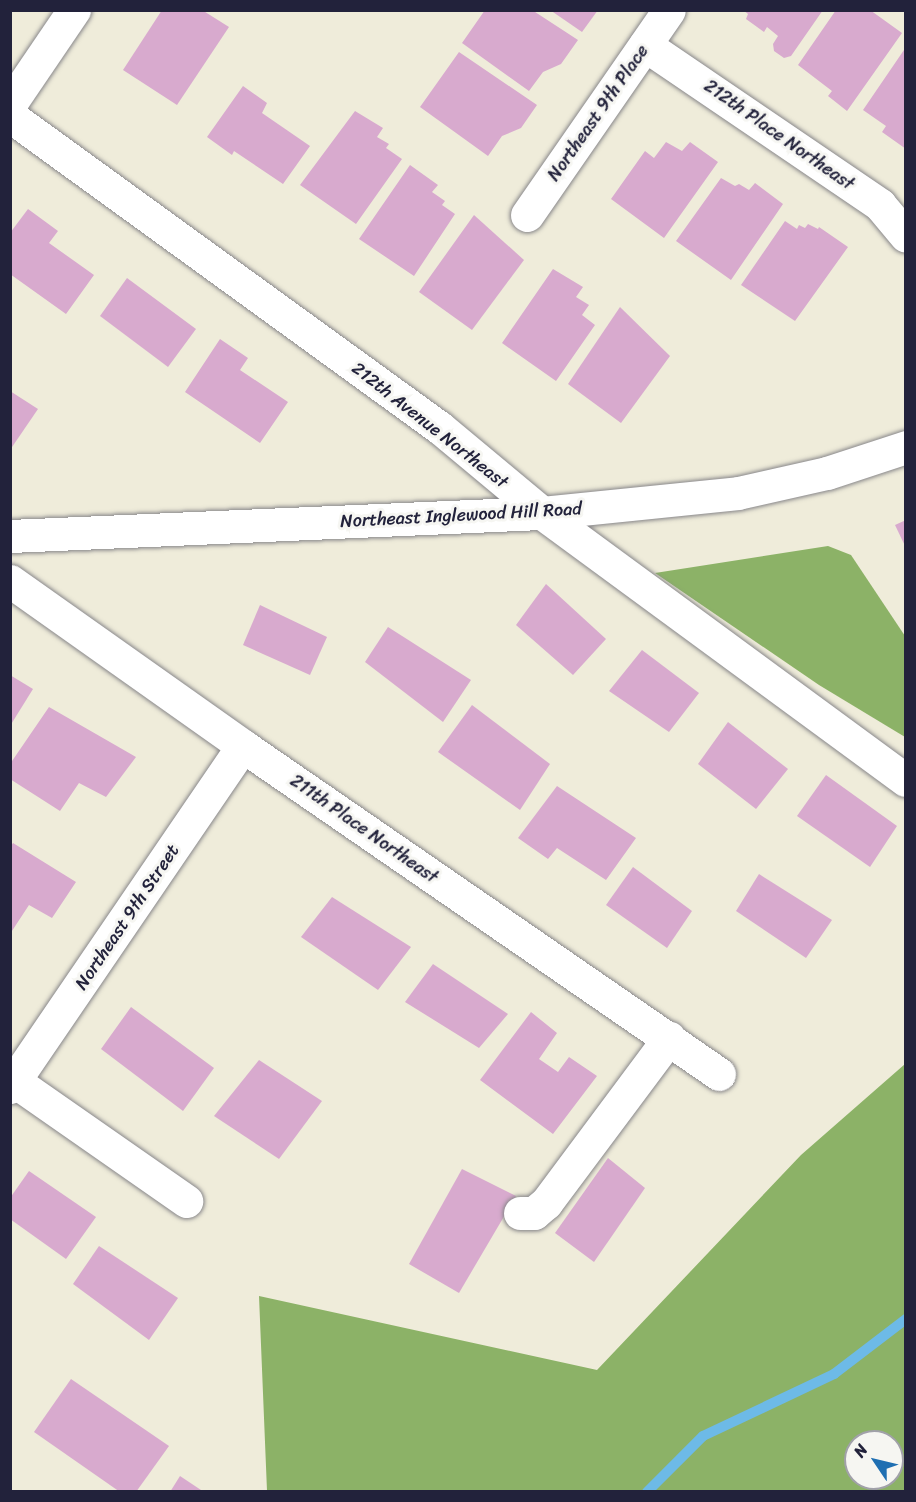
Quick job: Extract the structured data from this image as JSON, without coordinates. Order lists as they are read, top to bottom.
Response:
{
  "streets": {
    "street": [
      "Northeast 9th Place",
      "212th Place Northeast",
      "212th Avenue Northeast",
      "Northeast Inglewood Hill Road",
      "211th Place Northeast",
      "Northeast 9th Street"
    ]
  },
  "crossings": [
    ["Northeast 9th Place", "212th Place Northeast"],
    ["212th Avenue Northeast", "Northeast Inglewood Hill Road"],
    ["211th Place Northeast", "Northeast 9th Street"]
  ],
  "north": "top left"
}
